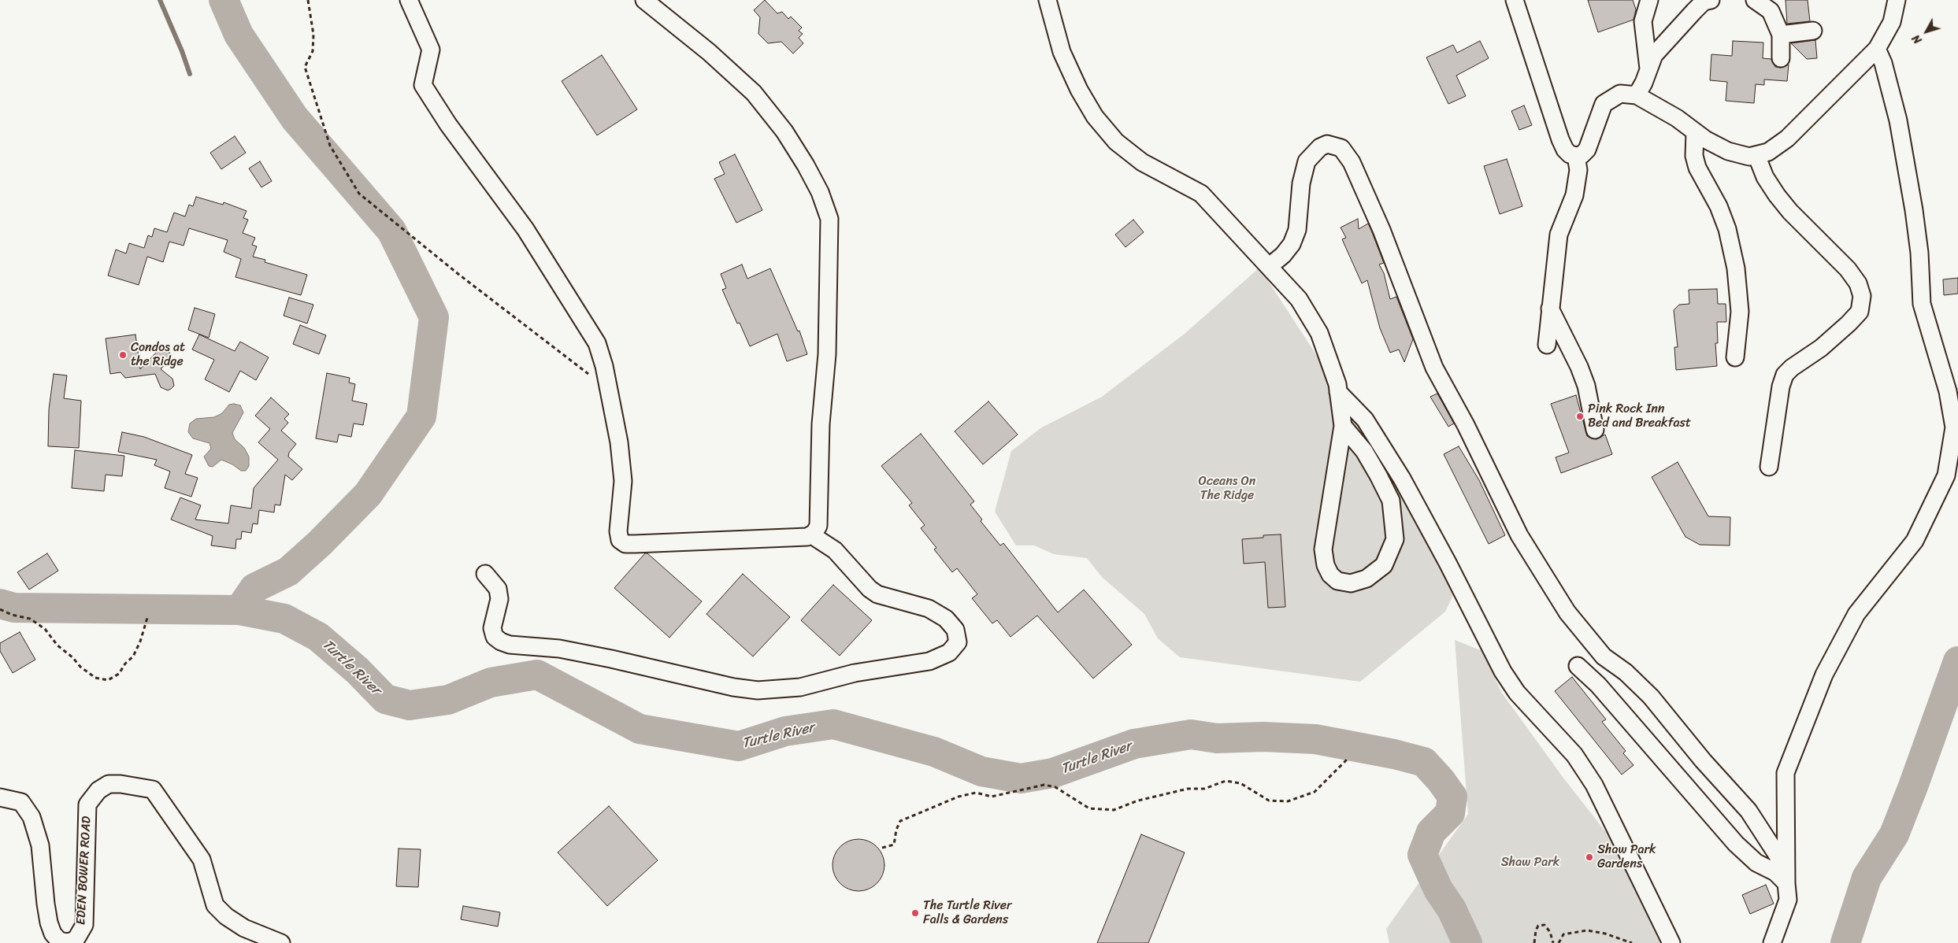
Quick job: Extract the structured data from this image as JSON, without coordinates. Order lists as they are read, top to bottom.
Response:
{
  "streets": {
    "street": ["EDEN BOWER ROAD"]
  },
  "water": ["Turtle River"],
  "parks": ["Oceans On The Ridge", "Shaw Park"],
  "places": [
    "Condos at the Ridge",
    "Pink Rock Inn Bed and Breakfast",
    "Shaw Park Gardens",
    "The Turtle River Falls & Gardens"
  ],
  "north": "bottom left"
}
